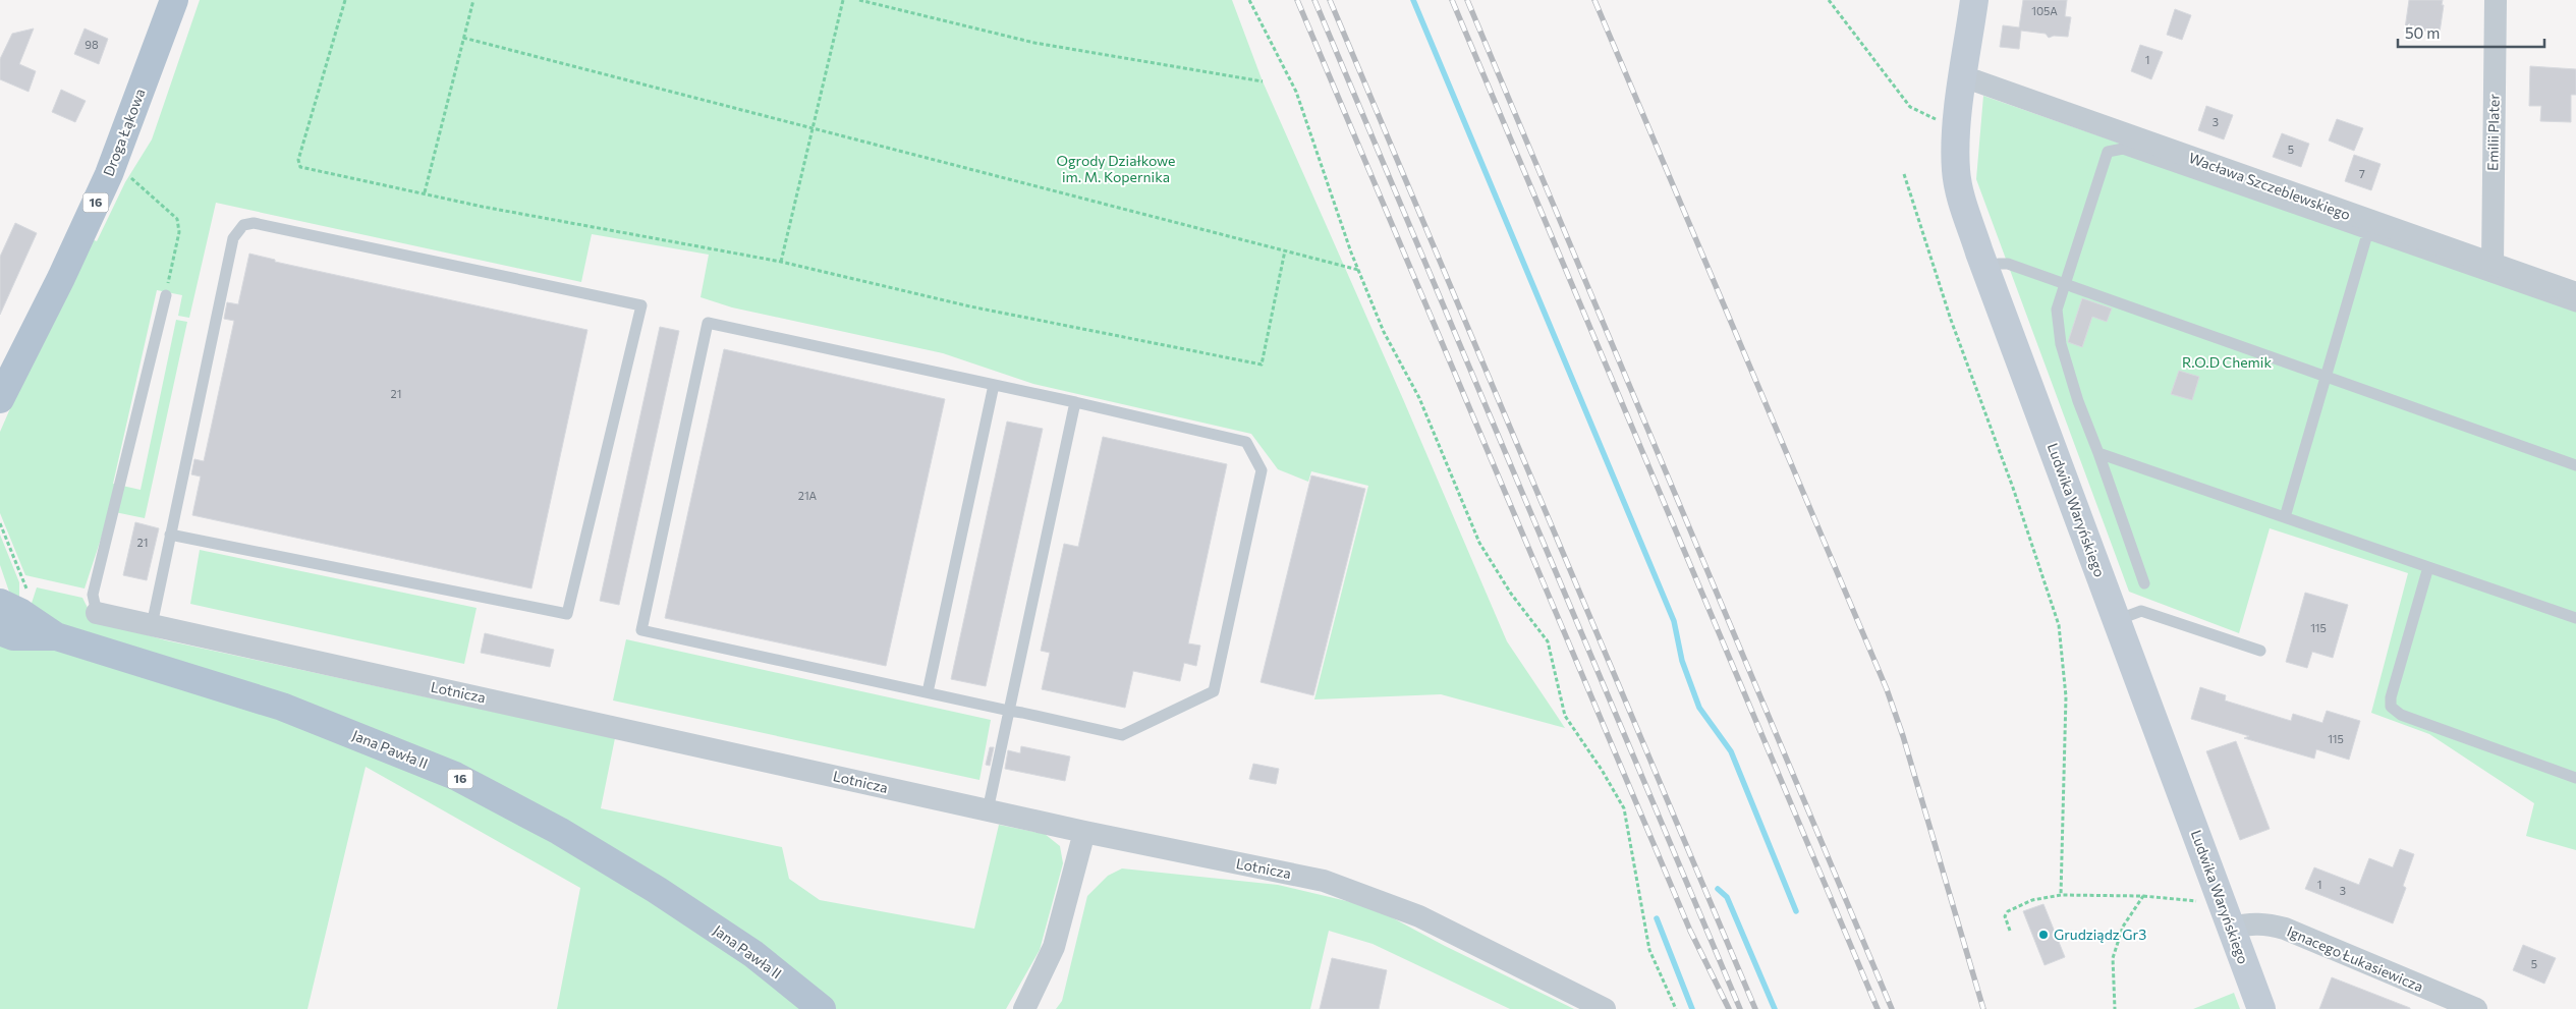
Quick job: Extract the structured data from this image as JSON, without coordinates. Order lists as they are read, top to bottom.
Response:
{
  "streets": {
    "main road": ["Droga Łąkowa", "16", "Jana Pawła II"],
    "street": [
      "Emilii Plater",
      "Wacława Szczeblewskiego",
      "Ludwika Waryńskiego",
      "Lotnicza",
      "Ignacego Łukasiewicza"
    ]
  },
  "crossings": [
    ["Emilii Plater", "Wacława Szczeblewskiego"],
    ["Wacława Szczeblewskiego", "Ludwika Waryńskiego"],
    ["Ludwika Waryńskiego", "Ignacego Łukasiewicza"]
  ],
  "parks": ["Ogrody Działkowe im. M. Kopernika", "R.O.D Chemik"],
  "places": ["Grudziądz Gr3"],
  "house_numbers": [
    "105A",
    "98",
    "1",
    "3",
    "5",
    "7",
    "21",
    "21A",
    "21",
    "115",
    "115",
    "1",
    "3",
    "5"
  ],
  "scale_bar": "50 m"
}
